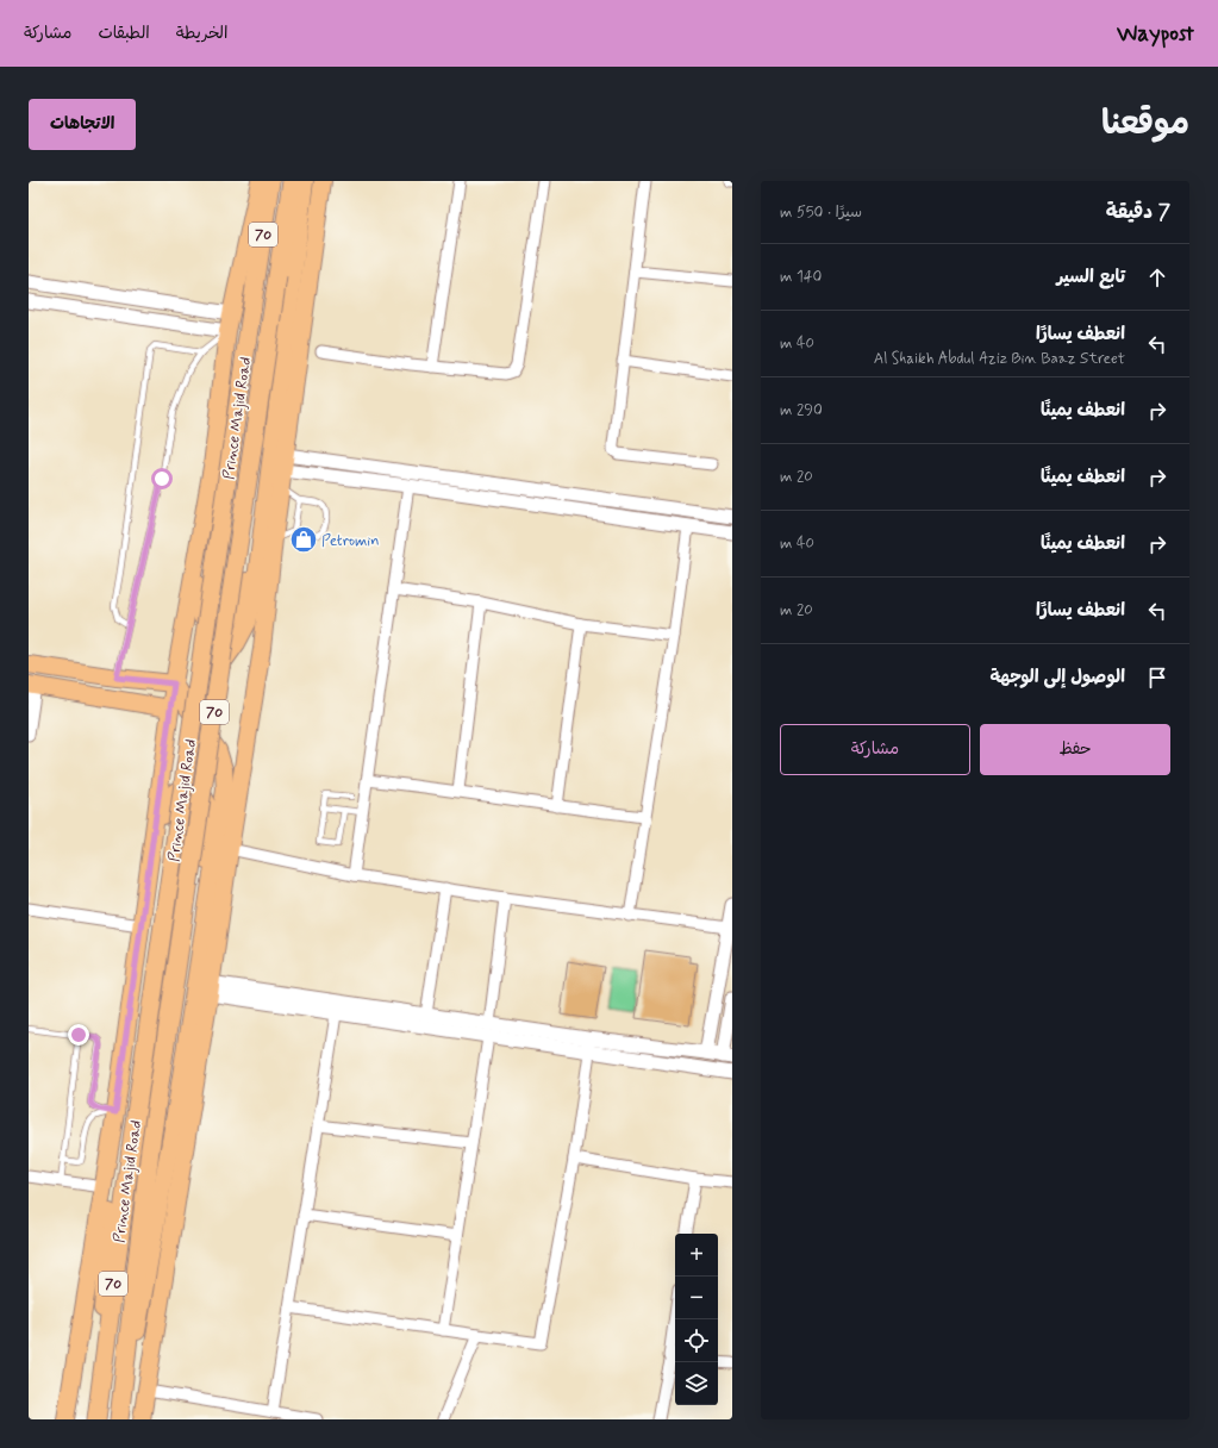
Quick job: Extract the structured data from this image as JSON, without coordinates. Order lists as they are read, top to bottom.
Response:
{
  "streets": {
    "highway": ["70", "Prince Majid Road"]
  },
  "places": {
    "shop": ["Petromin"]
  },
  "page": {
    "header": "Waypost",
    "nav": ["الخريطة", "الطبقات", "مشاركة"],
    "title": "موقعنا",
    "buttons": [
      "الاتجاهات",
      ["حفظ", "مشاركة"]
    ],
    "heading": ["7 دقيقة", "سيرًا · 550 m"],
    "list": [
      ["تابع السير", "140 m"],
      ["انعطف يسارًا", "Al Shaikh Abdul Aziz Bin Baaz Street", "40 m"],
      ["انعطف يمينًا", "290 m"],
      ["انعطف يمينًا", "20 m"],
      ["انعطف يمينًا", "40 m"],
      ["انعطف يسارًا", "20 m"],
      "الوصول إلى الوجهة"
    ],
    "map_buttons": ["+", "−"]
  }
}
